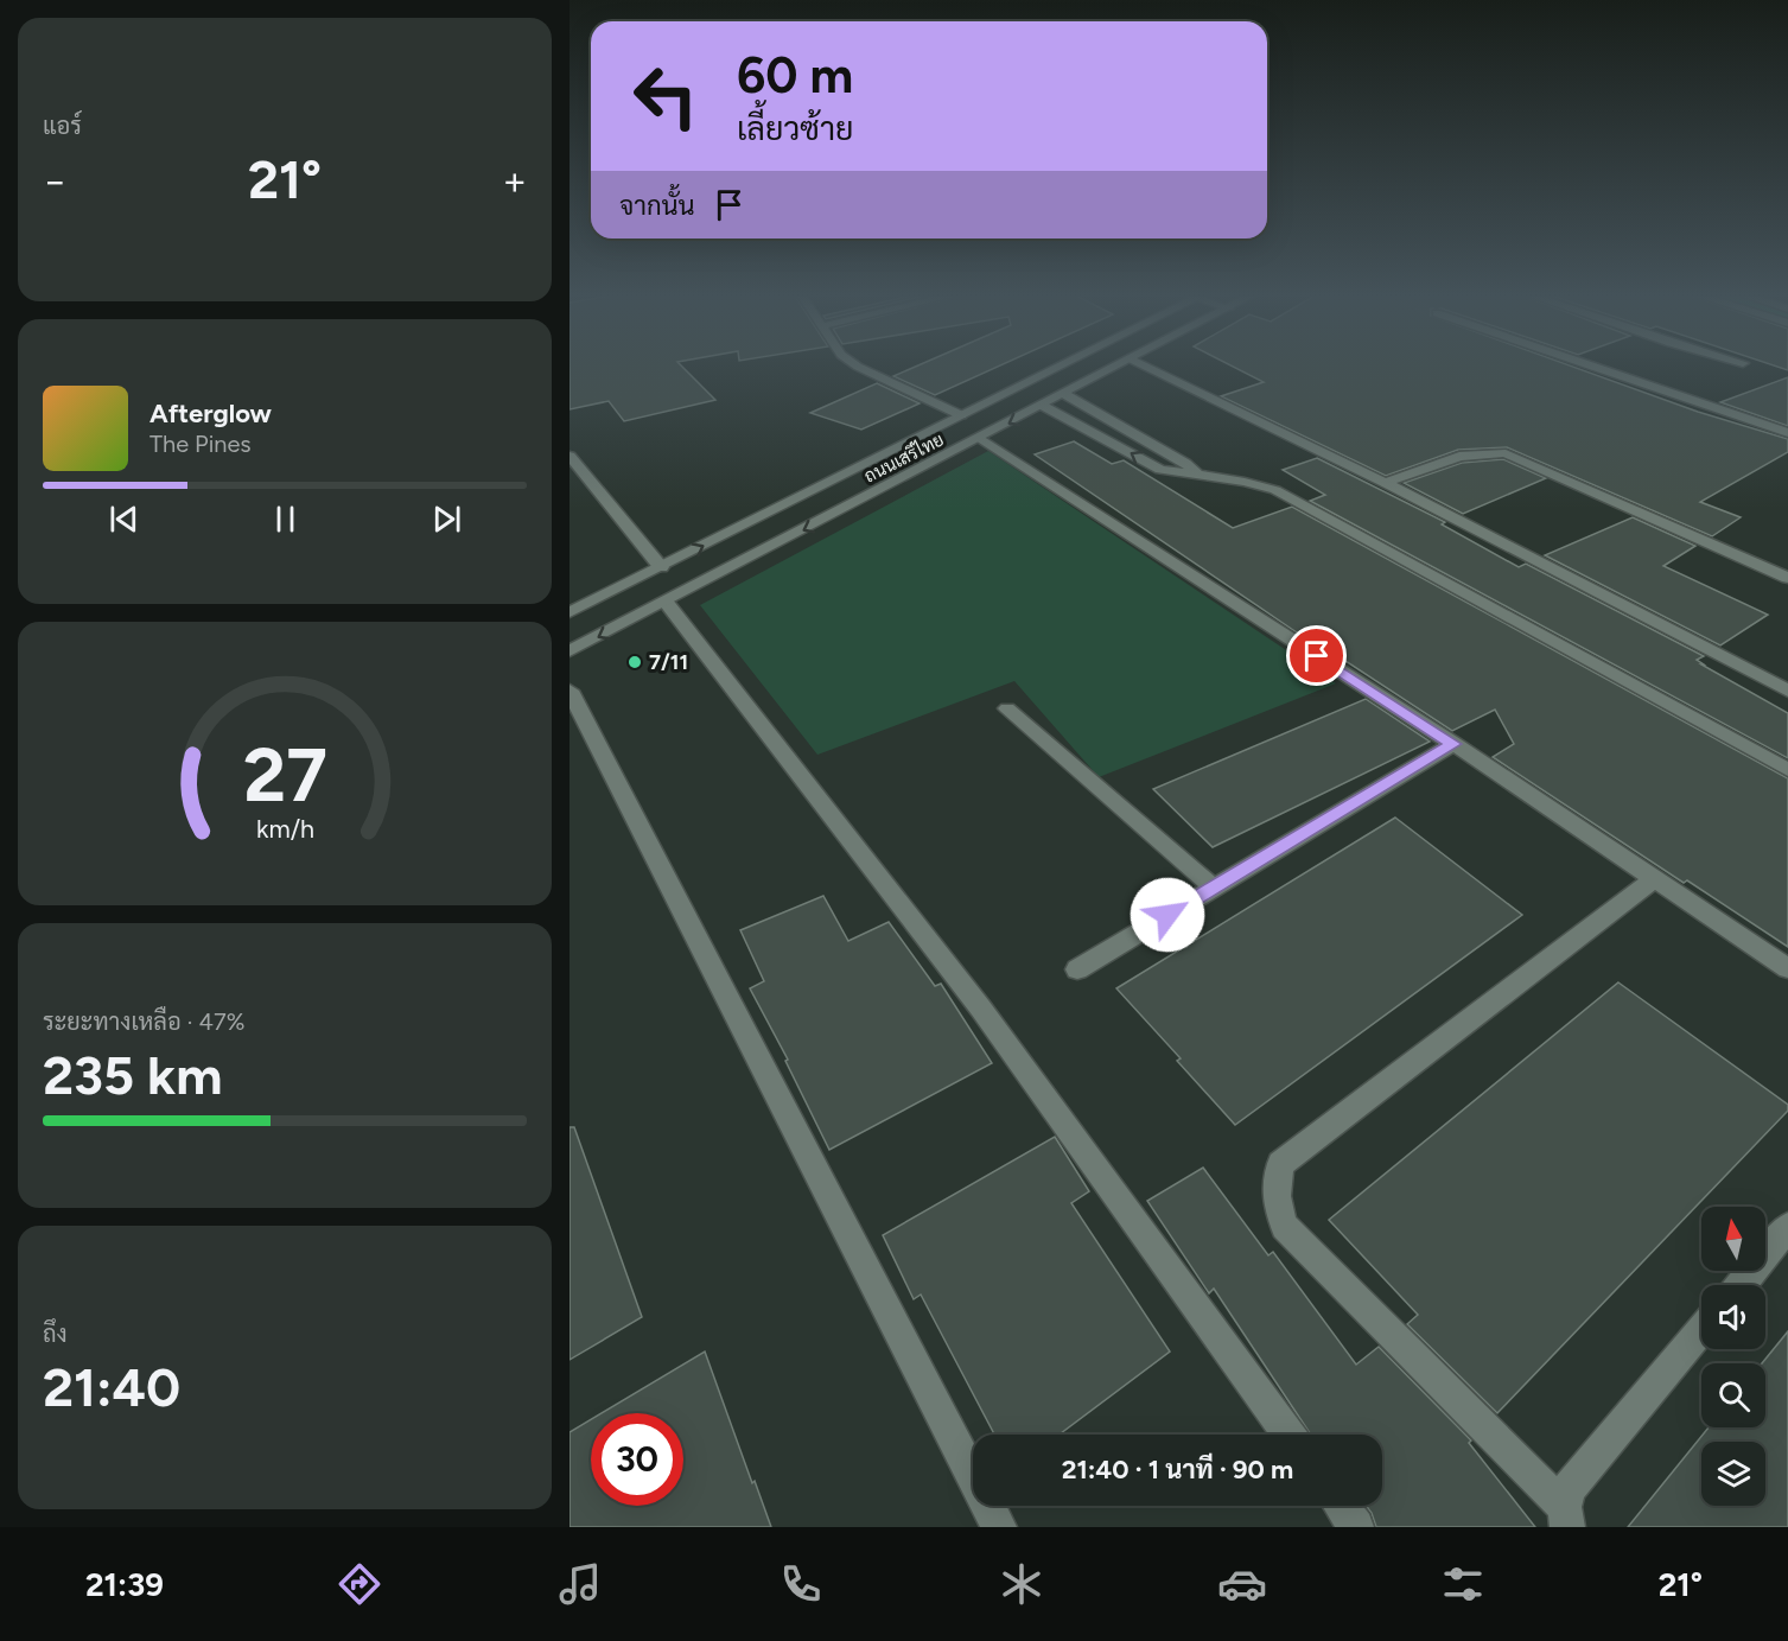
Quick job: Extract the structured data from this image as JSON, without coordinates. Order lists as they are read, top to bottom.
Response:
{
  "streets": {
    "street": ["ถนนเสรีไทย"]
  },
  "places": ["7/11"],
  "north": "top",
  "page": {
    "tile": [
      "แอร์",
      ["ระยะทางเหลือ · 47%", "235 km"],
      ["ถึง", "21:40"]
    ],
    "turn": ["60 m", "เลี้ยวซ้าย"],
    "heat": ["−", "21°", "+"],
    "then": "จากนั้น",
    "song": ["Afterglow", "The Pines"],
    "limit": "30",
    "trip": "21:40 · 1 นาที · 90 m",
    "tabs": ["21:39", "21°"],
    "gauge": ["27", "km/h"]
  }
}
